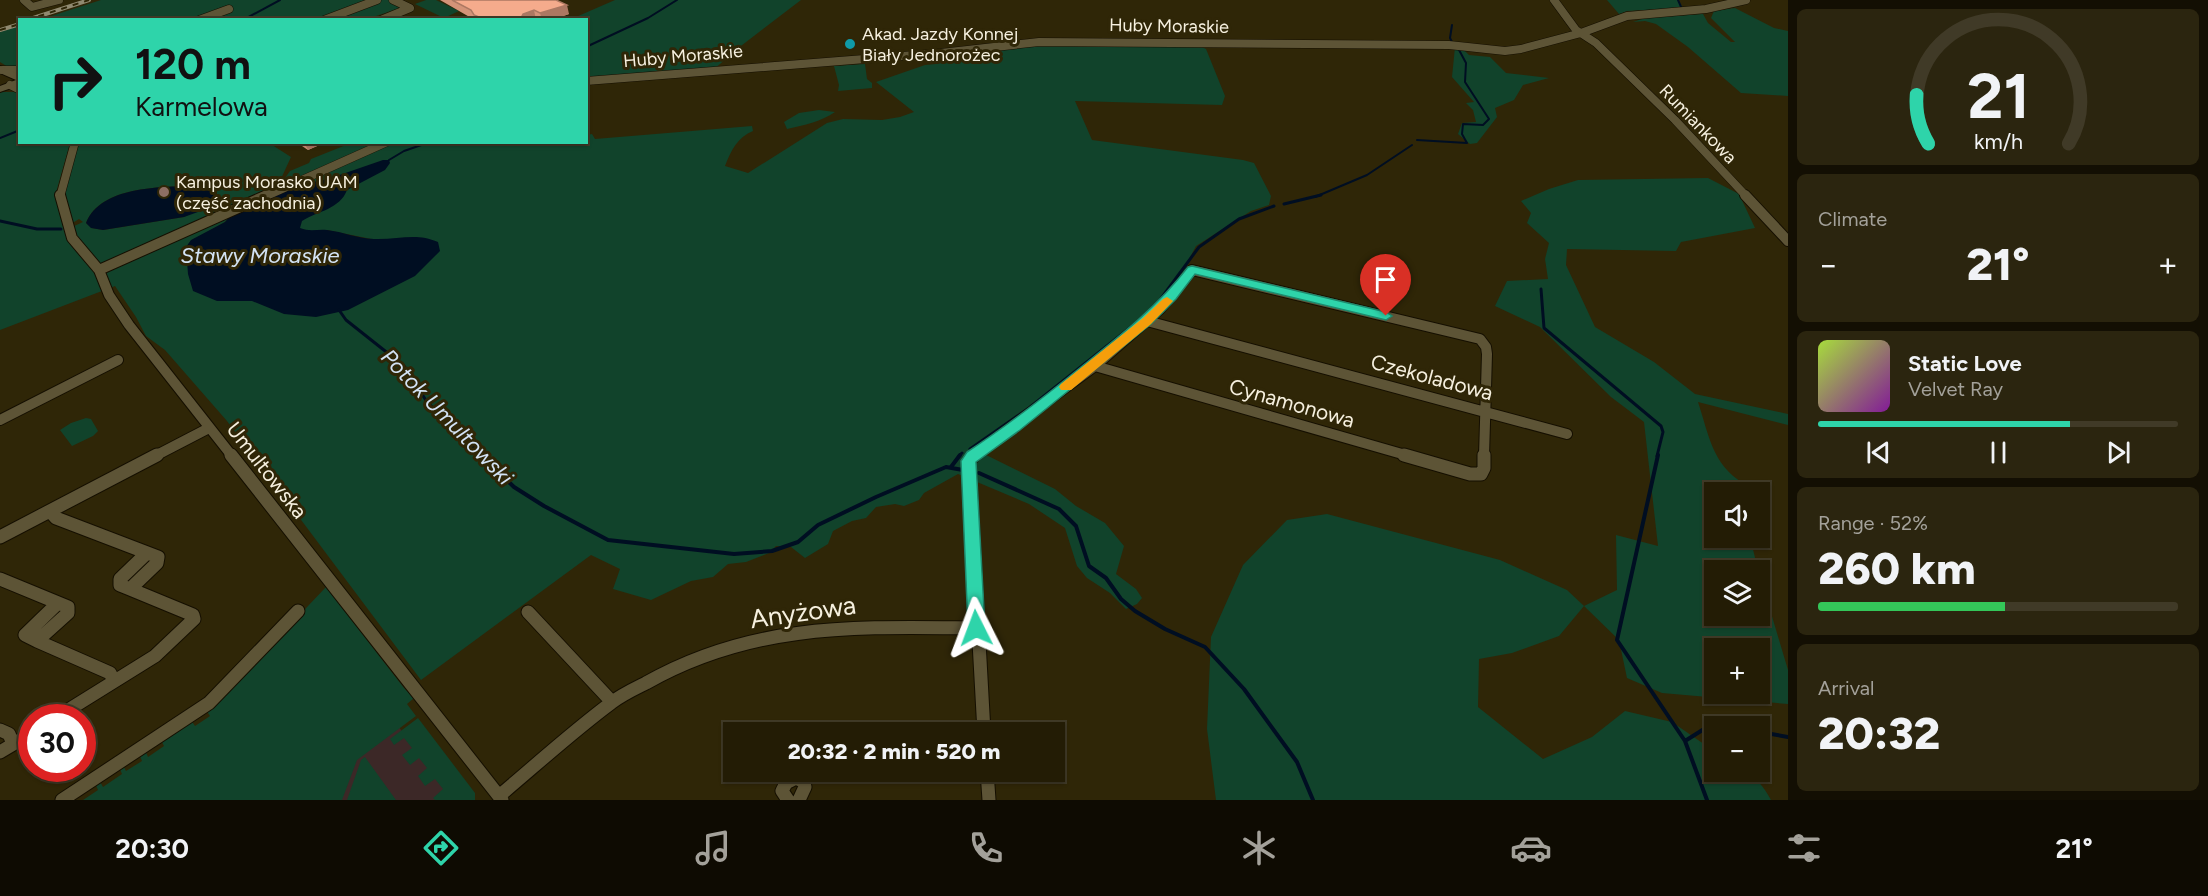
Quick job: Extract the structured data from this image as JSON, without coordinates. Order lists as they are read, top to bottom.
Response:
{
  "streets": {
    "street": [
      "Huby Moraskie",
      "Rumiankowa",
      "Czekoladowa",
      "Cynamonowa",
      "Umultowska",
      "Anyżowa"
    ]
  },
  "crossings": [
    ["Huby Moraskie", "Rumiankowa"],
    ["Czekoladowa", "Cynamonowa"],
    ["Umultowska", "Anyżowa"]
  ],
  "water": ["Stawy Moraskie", "Potok Umultowski"],
  "places": ["Akad. Jazdy Konnej Biały Jednorożec", "Kampus Morasko UAM (część zachodnia)"],
  "page": {
    "turn": ["120 m", "Karmelowa"],
    "tile": [
      "Climate",
      ["Range · 52%", "260 km"],
      ["Arrival", "20:32"]
    ],
    "heat": ["−", "21°", "+"],
    "song": ["Static Love", "Velvet Ray"],
    "map_buttons": ["+", "−"],
    "limit": "30",
    "trip": "20:32 · 2 min · 520 m",
    "tabs": ["20:30", "21°"],
    "gauge": ["21", "km/h"]
  }
}
